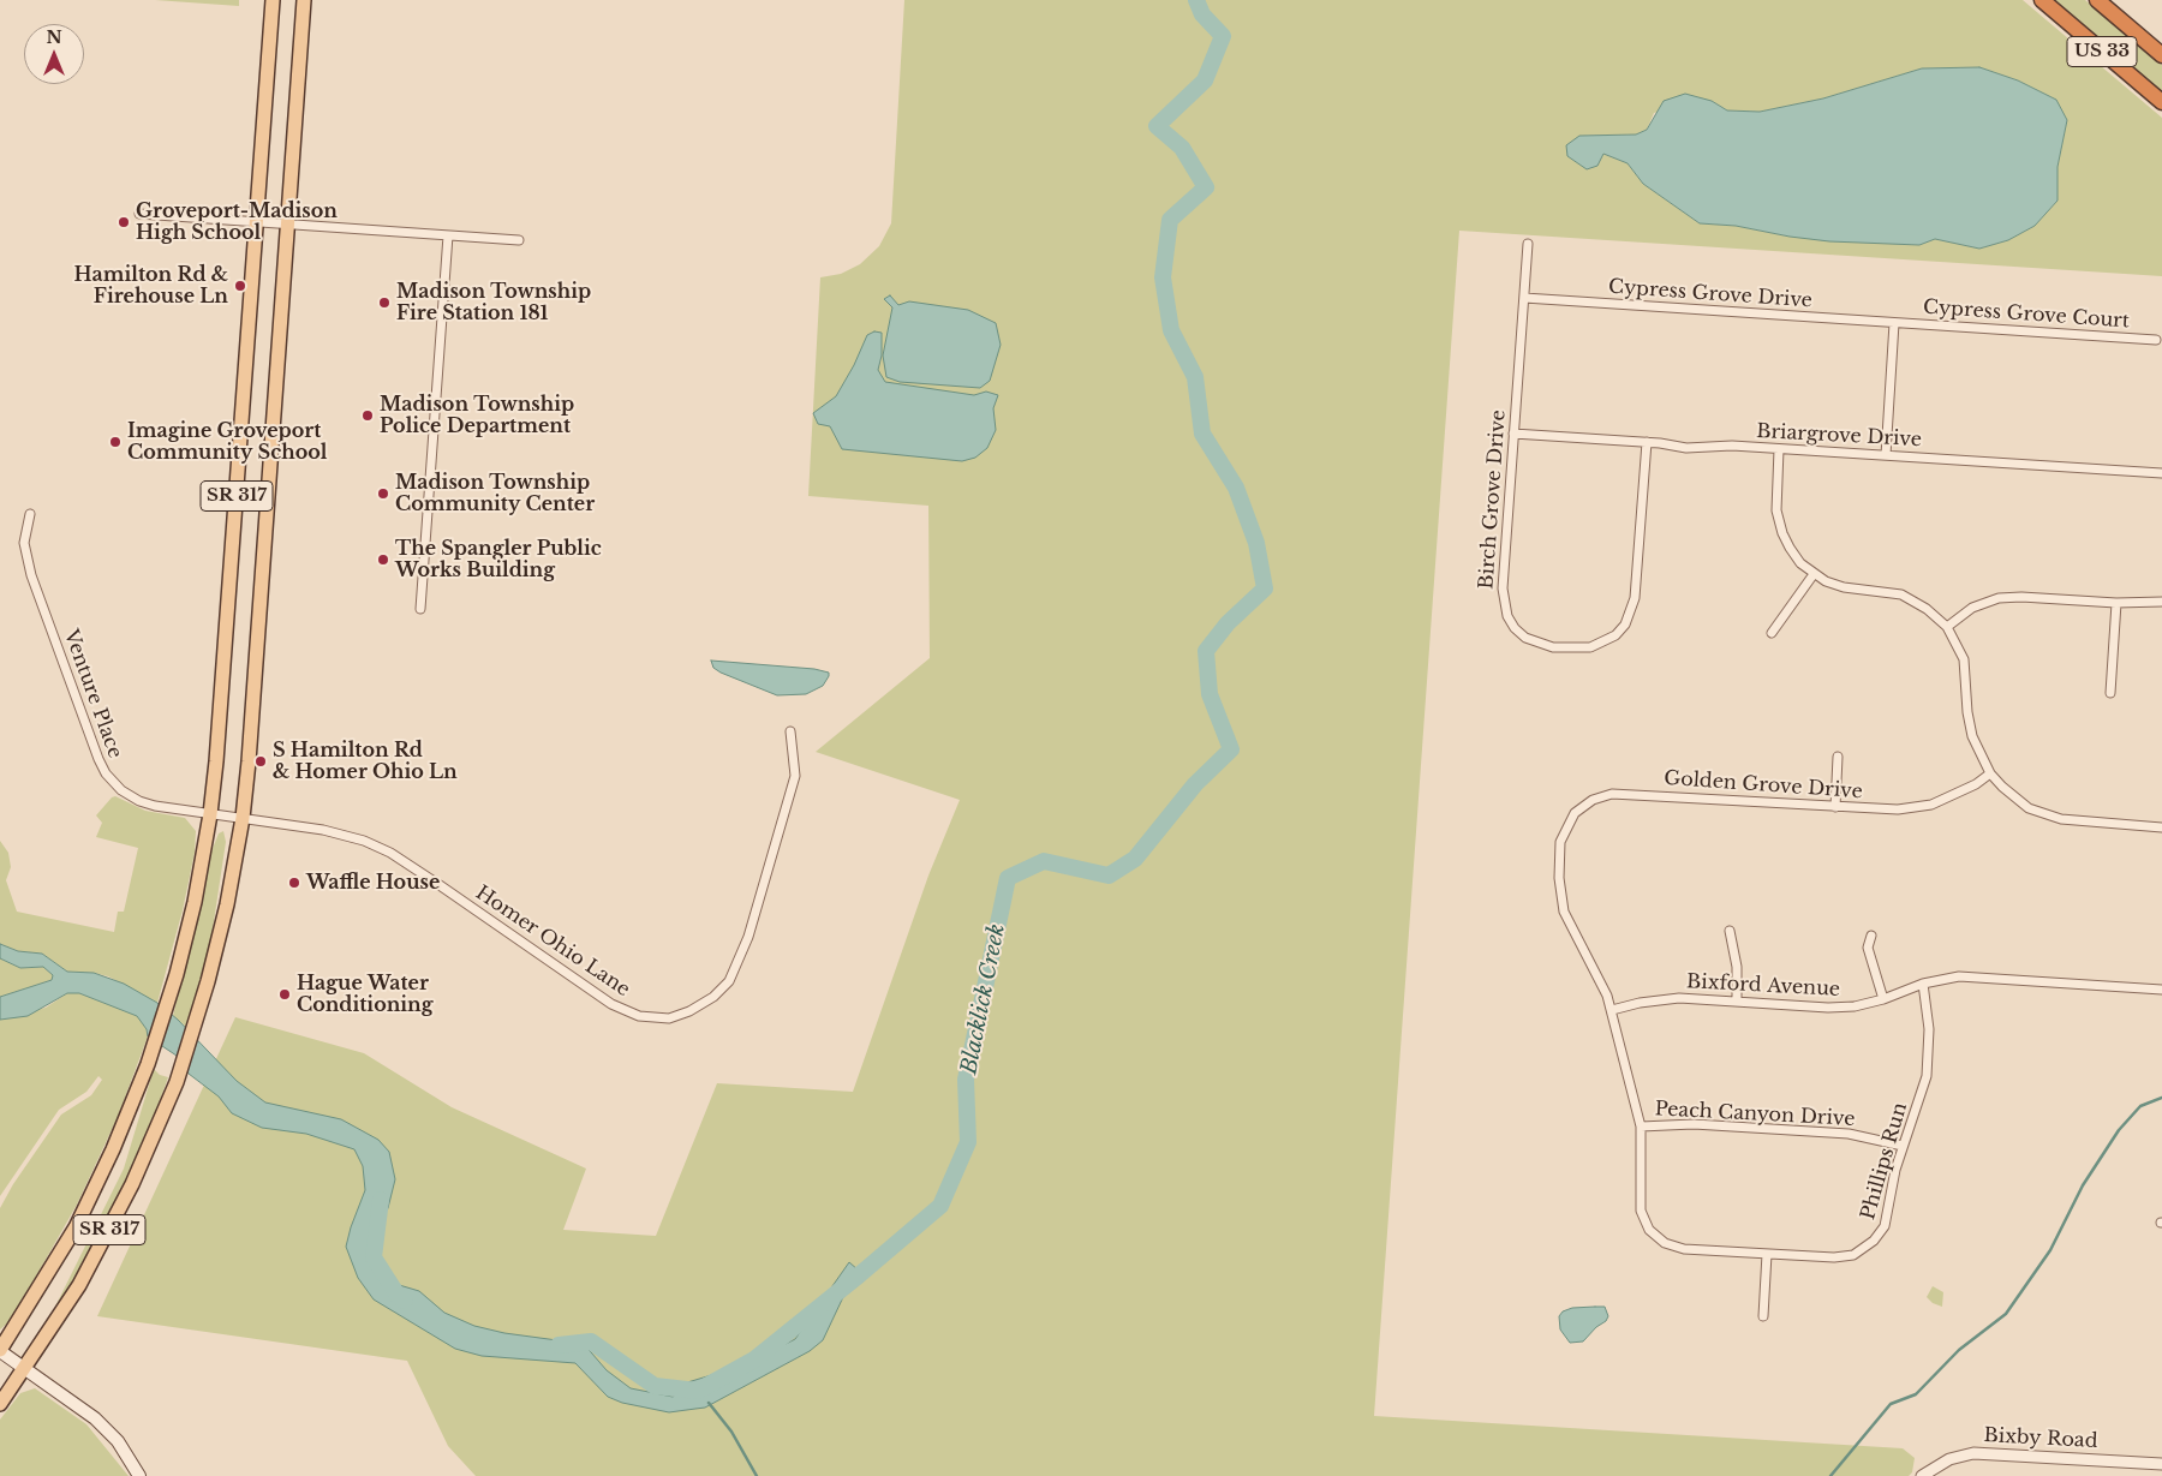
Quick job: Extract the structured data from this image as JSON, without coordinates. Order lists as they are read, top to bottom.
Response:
{
  "streets": {
    "highway": ["US 33"],
    "main road": ["SR 317"],
    "street": [
      "Cypress Grove Drive",
      "Cypress Grove Court",
      "Briargrove Drive",
      "Birch Grove Drive",
      "Venture Place",
      "Golden Grove Drive",
      "Homer Ohio Lane",
      "Bixford Avenue",
      "Peach Canyon Drive",
      "Phillips Run",
      "Bixby Road"
    ]
  },
  "crossings": [
    ["Cypress Grove Drive", "Cypress Grove Court"],
    ["Cypress Grove Drive", "Birch Grove Drive"],
    ["Briargrove Drive", "Birch Grove Drive"],
    ["SR 317", "Venture Place"],
    ["SR 317", "Homer Ohio Lane"],
    ["Venture Place", "Homer Ohio Lane"],
    ["Golden Grove Drive", "Bixford Avenue"],
    ["Bixford Avenue", "Phillips Run"],
    ["Peach Canyon Drive", "Phillips Run"]
  ],
  "water": ["Blacklick Creek"],
  "places": [
    "Groveport-Madison High School",
    "Hamilton Rd & Firehouse Ln",
    "Madison Township Fire Station 181",
    "Madison Township Police Department",
    "Imagine Groveport Community School",
    "Madison Township Community Center",
    "The Spangler Public Works Building",
    "S Hamilton Rd & Homer Ohio Ln",
    "Waffle House",
    "Hague Water Conditioning"
  ],
  "north": "top"
}
